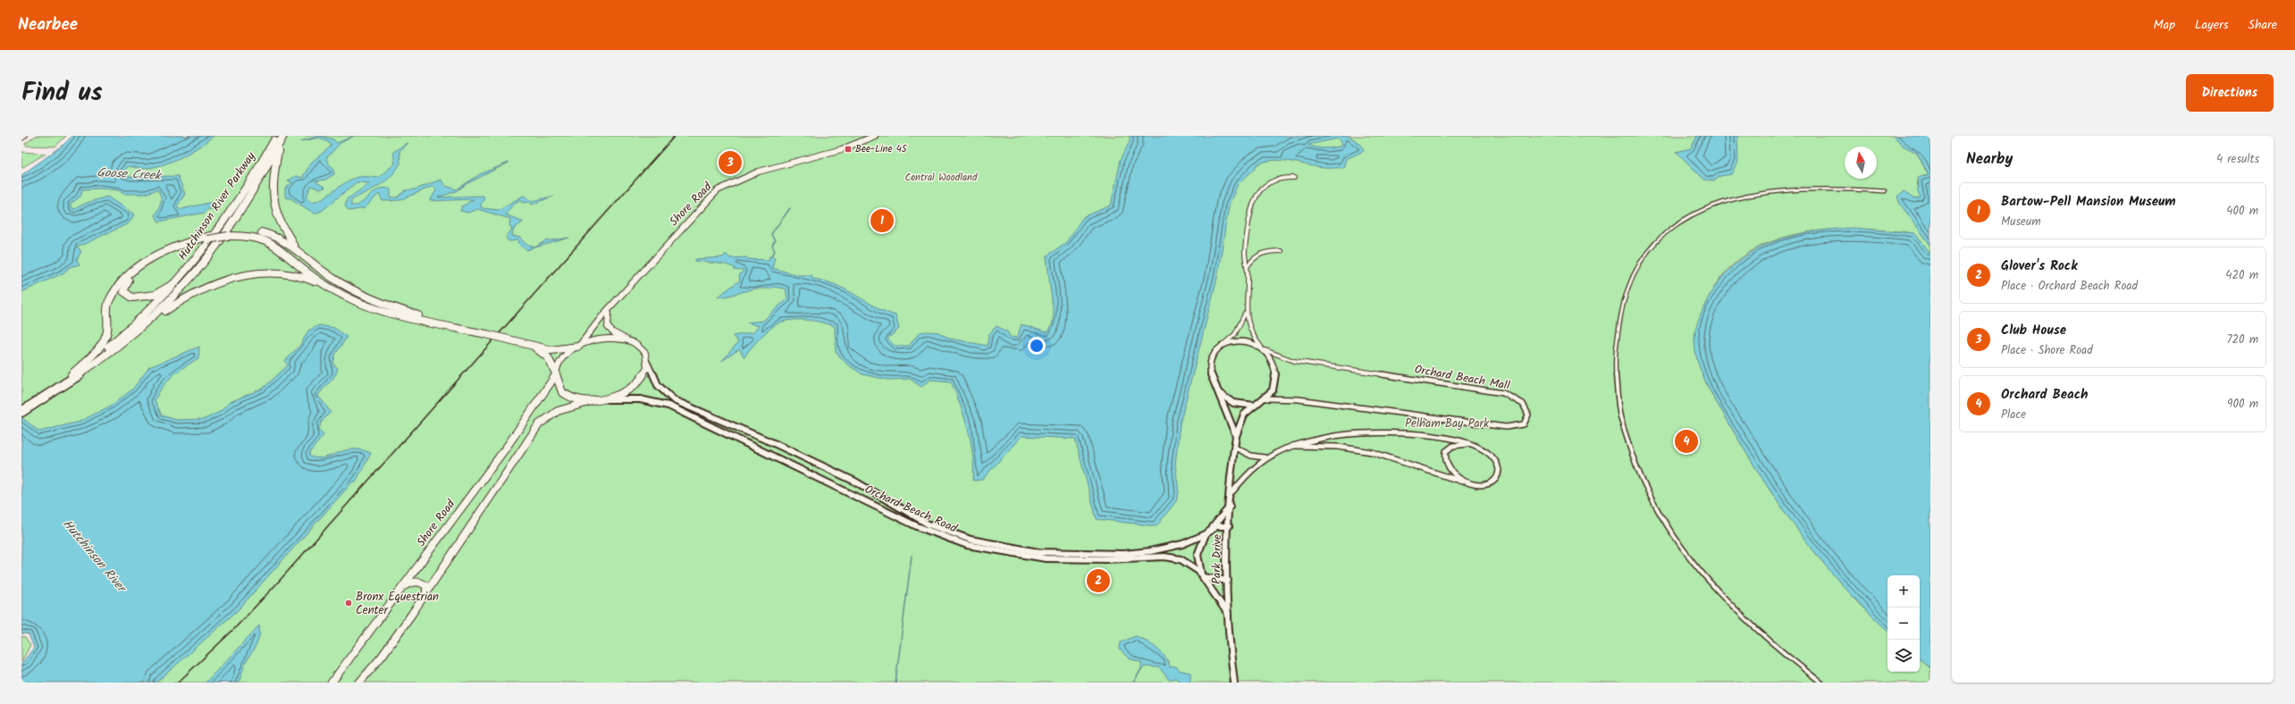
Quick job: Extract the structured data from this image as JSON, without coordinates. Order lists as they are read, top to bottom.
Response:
{
  "streets": {
    "highway": ["Hutchinson River Parkway"],
    "main road": ["Shore Road"],
    "street": ["Orchard Beach Mall", "Orchard Beach Road", "Park Drive"]
  },
  "crossings": [
    ["Shore Road", "Orchard Beach Road"],
    ["Orchard Beach Mall", "Park Drive"],
    ["Orchard Beach Road", "Park Drive"]
  ],
  "water": ["Goose Creek", "Hutchinson River"],
  "parks": ["Central Woodland", "Pelham Bay Park"],
  "places": {
    "transit": ["Bee-Line 45"],
    "other": ["Bronx Equestrian Center"]
  },
  "north": "top",
  "page": {
    "header": "Nearbee",
    "nav": ["Map", "Layers", "Share"],
    "title": "Find us",
    "buttons": "Directions",
    "heading": ["Nearby", "4 results"],
    "pins": [
      "3",
      "1",
      "4",
      "2"
    ],
    "list": [
      {
        "mark": "1",
        "name": "Bartow-Pell Mansion Museum",
        "note": "Museum",
        "value": "400 m"
      },
      {
        "mark": "2",
        "name": "Glover's Rock",
        "note": "Place · Orchard Beach Road",
        "value": "420 m"
      },
      {
        "mark": "3",
        "name": "Club House",
        "note": "Place · Shore Road",
        "value": "720 m"
      },
      {
        "mark": "4",
        "name": "Orchard Beach",
        "note": "Place",
        "value": "900 m"
      }
    ],
    "map_buttons": ["+", "−"]
  }
}
